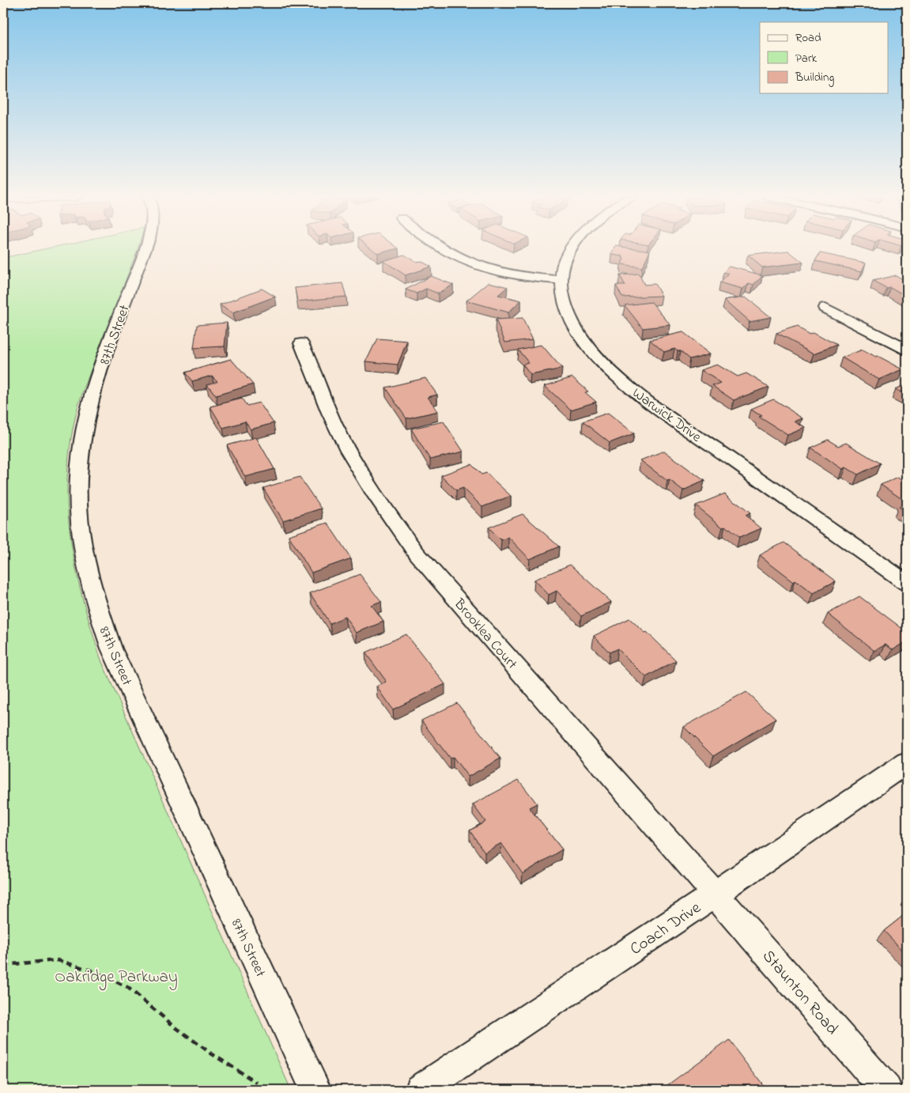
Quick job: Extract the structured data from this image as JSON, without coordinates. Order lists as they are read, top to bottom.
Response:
{
  "streets": {
    "street": [
      "87th Street",
      "Warwick Drive",
      "Brooklea Court",
      "Coach Drive",
      "Staunton Road"
    ]
  },
  "crossings": [
    ["Brooklea Court", "Coach Drive"],
    ["Brooklea Court", "Staunton Road"],
    ["Coach Drive", "Staunton Road"]
  ],
  "parks": ["Oakridge Parkway"],
  "legend": ["Road", "Park", "Building"]
}
